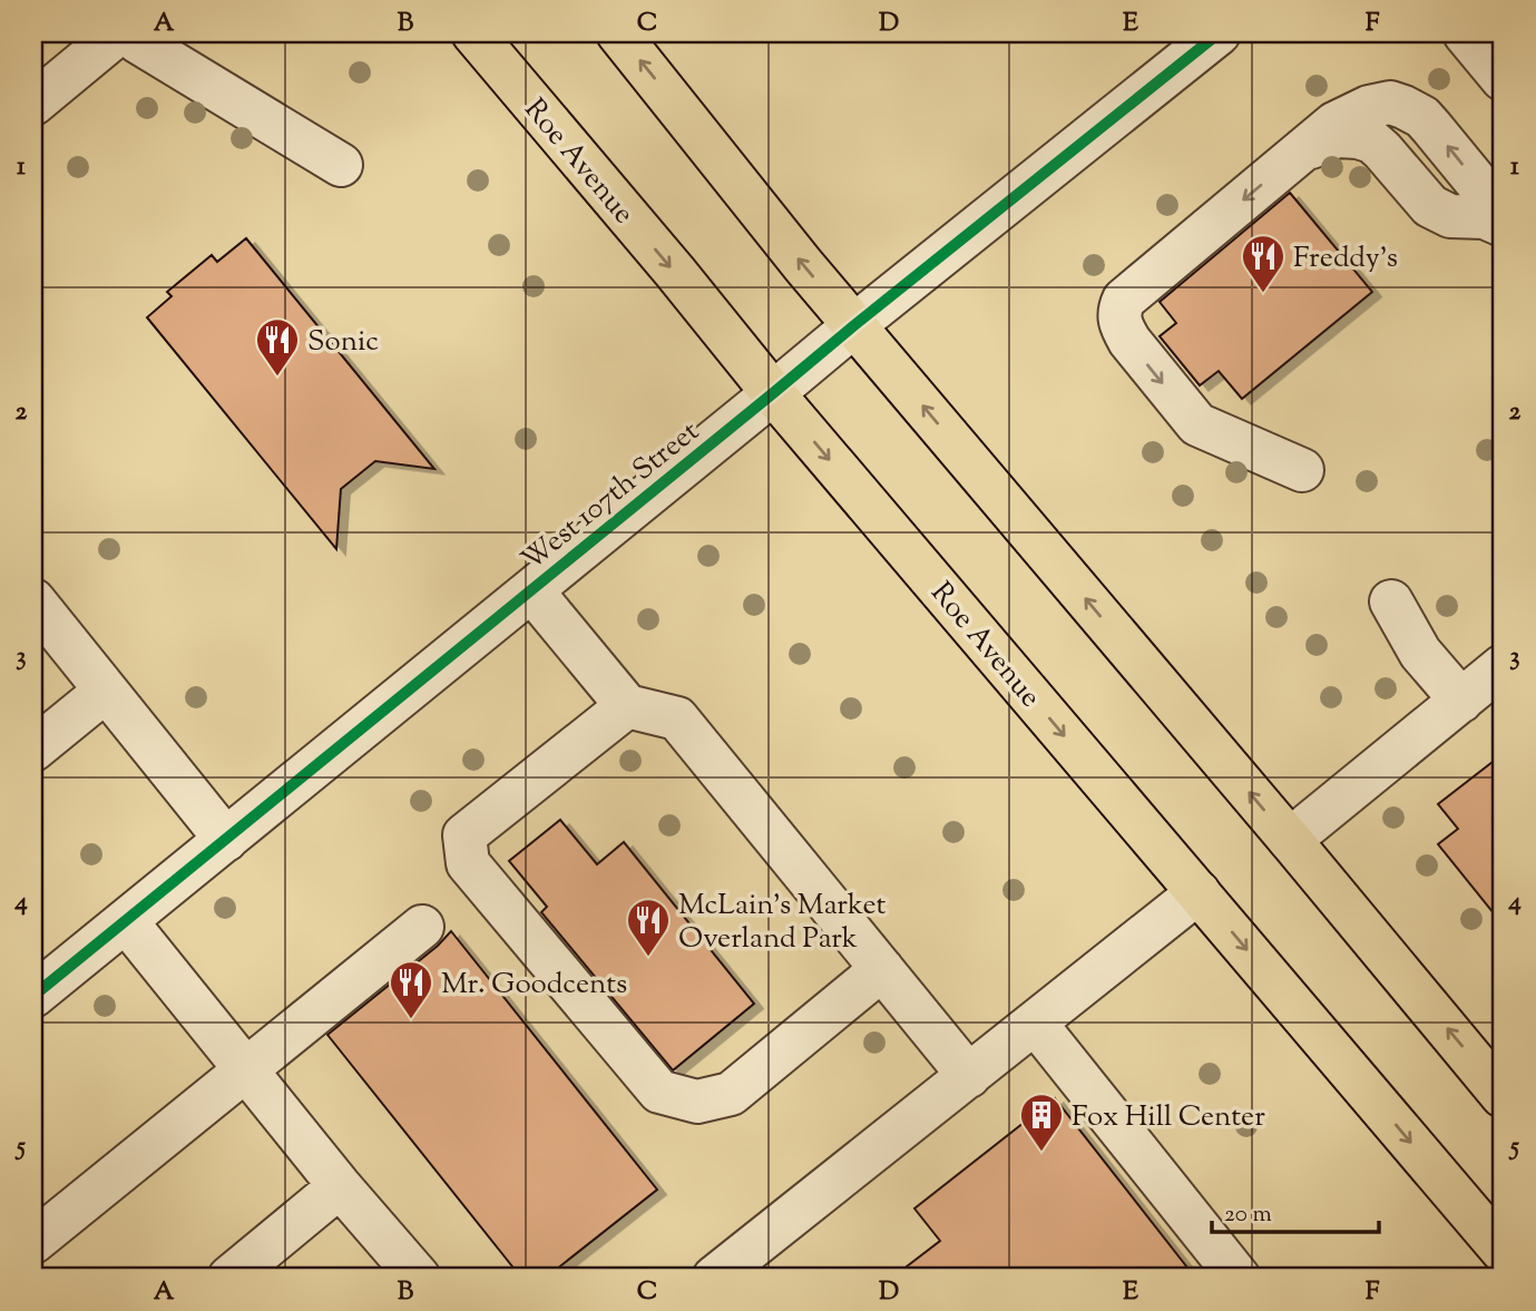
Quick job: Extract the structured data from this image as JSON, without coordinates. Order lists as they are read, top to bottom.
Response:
{
  "streets": {
    "main road": ["Roe Avenue"],
    "street": ["West 107th Street"]
  },
  "crossings": [
    ["Roe Avenue", "West 107th Street"]
  ],
  "places": {
    "restaurant": [
      "Freddy's",
      "Sonic",
      "McLain's Market Overland Park",
      "Mr. Goodcents"
    ],
    "building": ["Fox Hill Center"]
  },
  "scale_bar": "20 m",
  "grid": {
    "columns": [
      "A",
      "B",
      "C",
      "D",
      "E",
      "F"
    ],
    "rows": [
      "1",
      "2",
      "3",
      "4",
      "5"
    ]
  }
}
